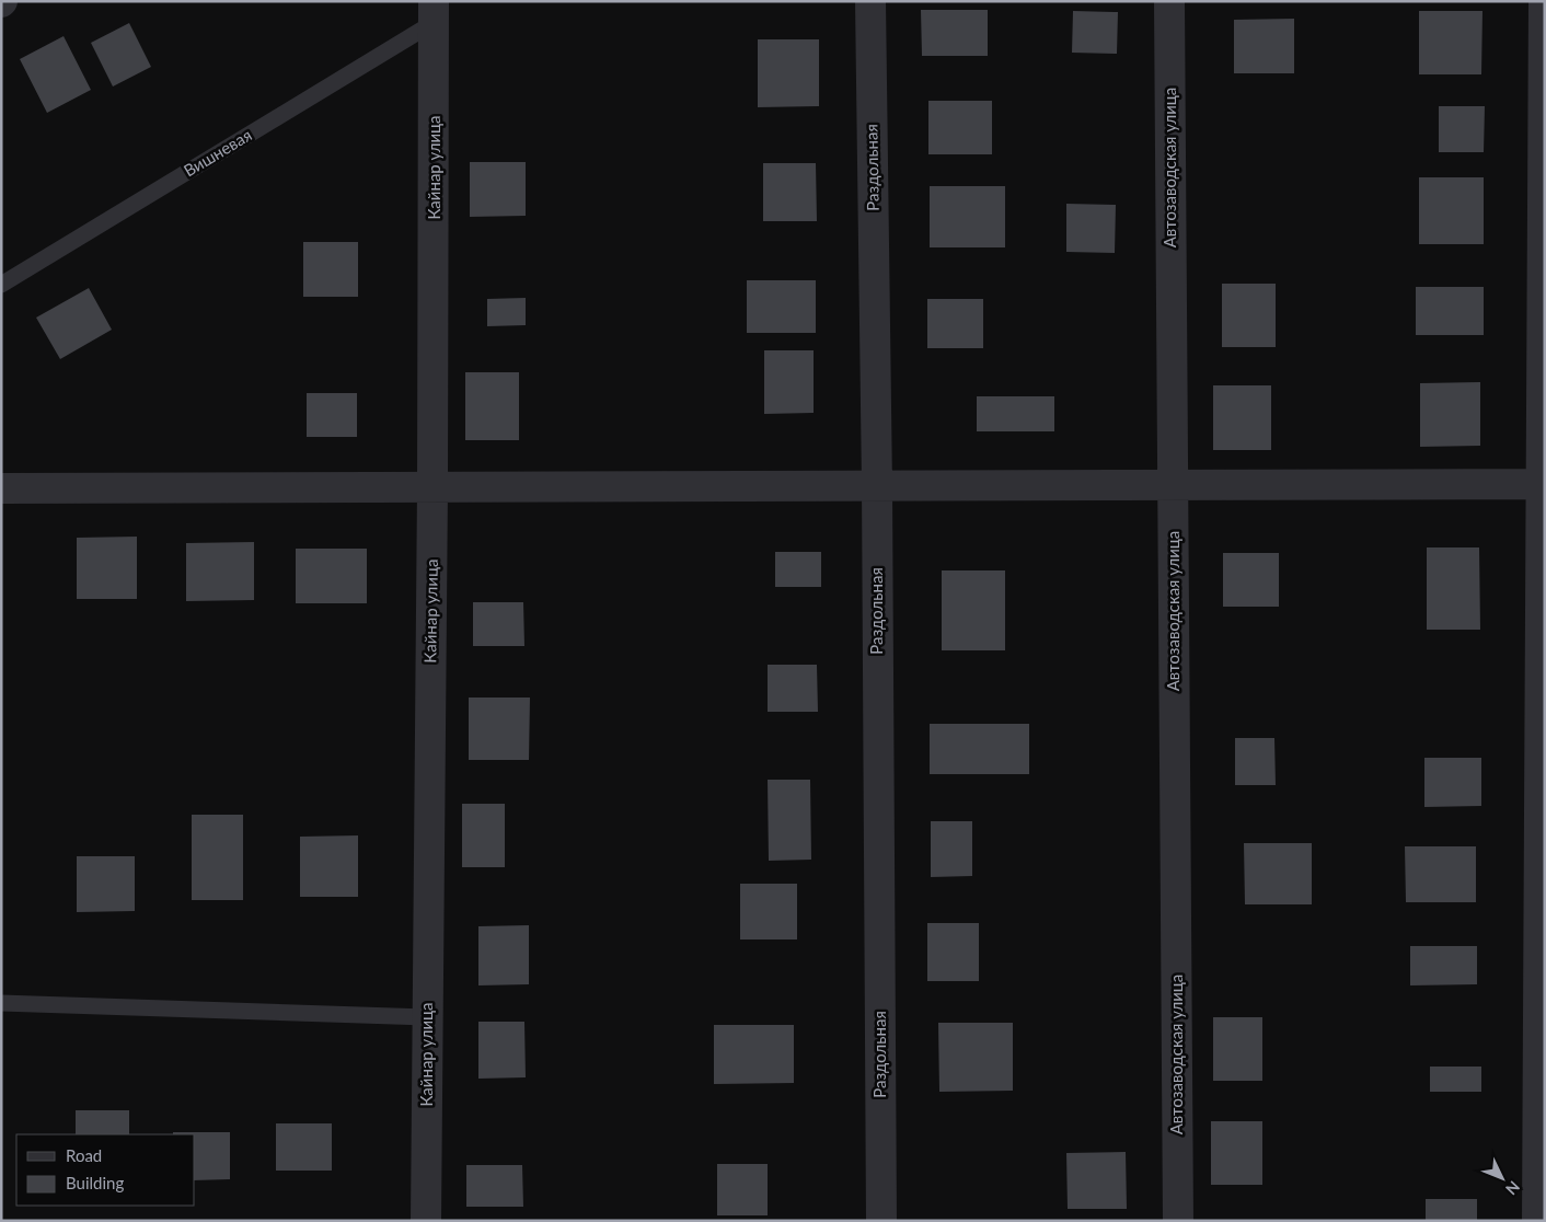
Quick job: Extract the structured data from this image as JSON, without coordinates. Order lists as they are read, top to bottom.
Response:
{
  "streets": {
    "street": ["Кайнар улица", "Раздольная", "Автозаводская улица"],
    "lane": ["Вишневая"]
  },
  "crossings": [
    ["Вишневая", "Кайнар улица"]
  ],
  "legend": ["Road", "Building"],
  "north": "bottom right"
}
